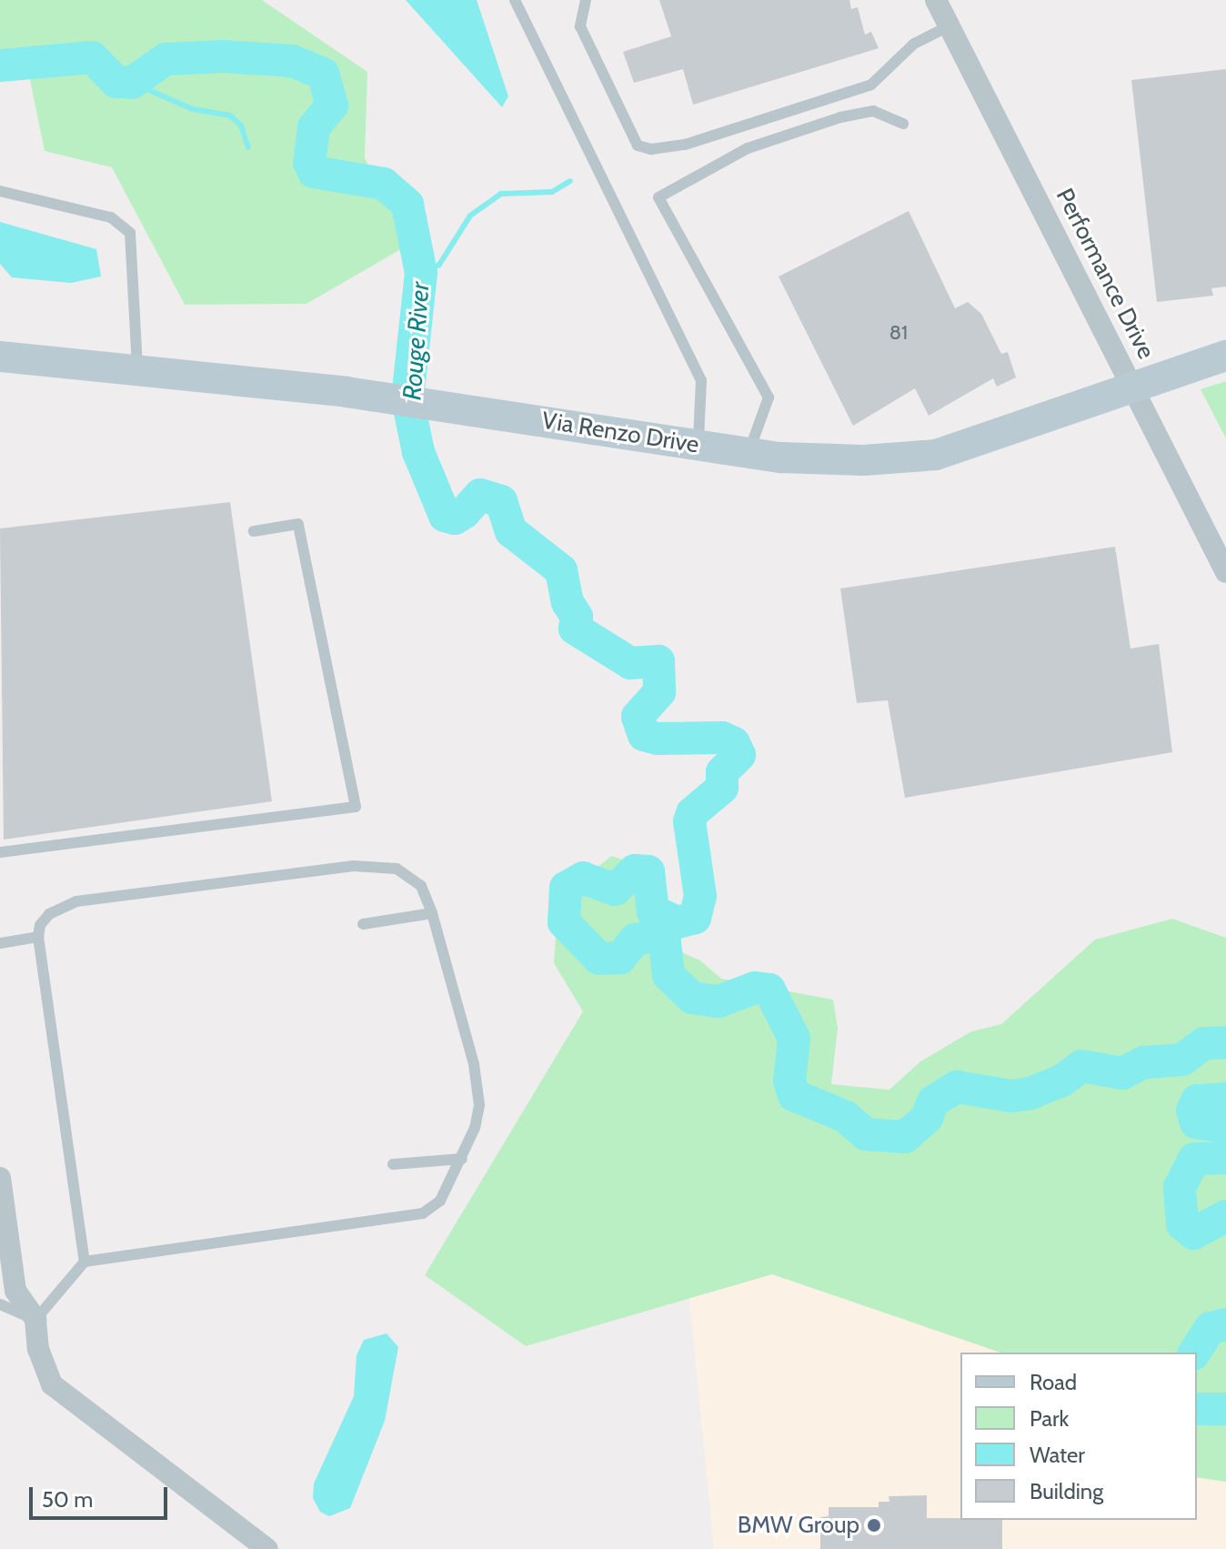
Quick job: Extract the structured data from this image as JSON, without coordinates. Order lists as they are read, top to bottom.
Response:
{
  "streets": {
    "street": ["Performance Drive", "Via Renzo Drive"]
  },
  "crossings": [
    ["Performance Drive", "Via Renzo Drive"]
  ],
  "water": ["Rouge River"],
  "places": ["BMW Group"],
  "house_numbers": ["81"],
  "legend": [
    "Road",
    "Park",
    "Water",
    "Building"
  ],
  "scale_bar": "50 m"
}
